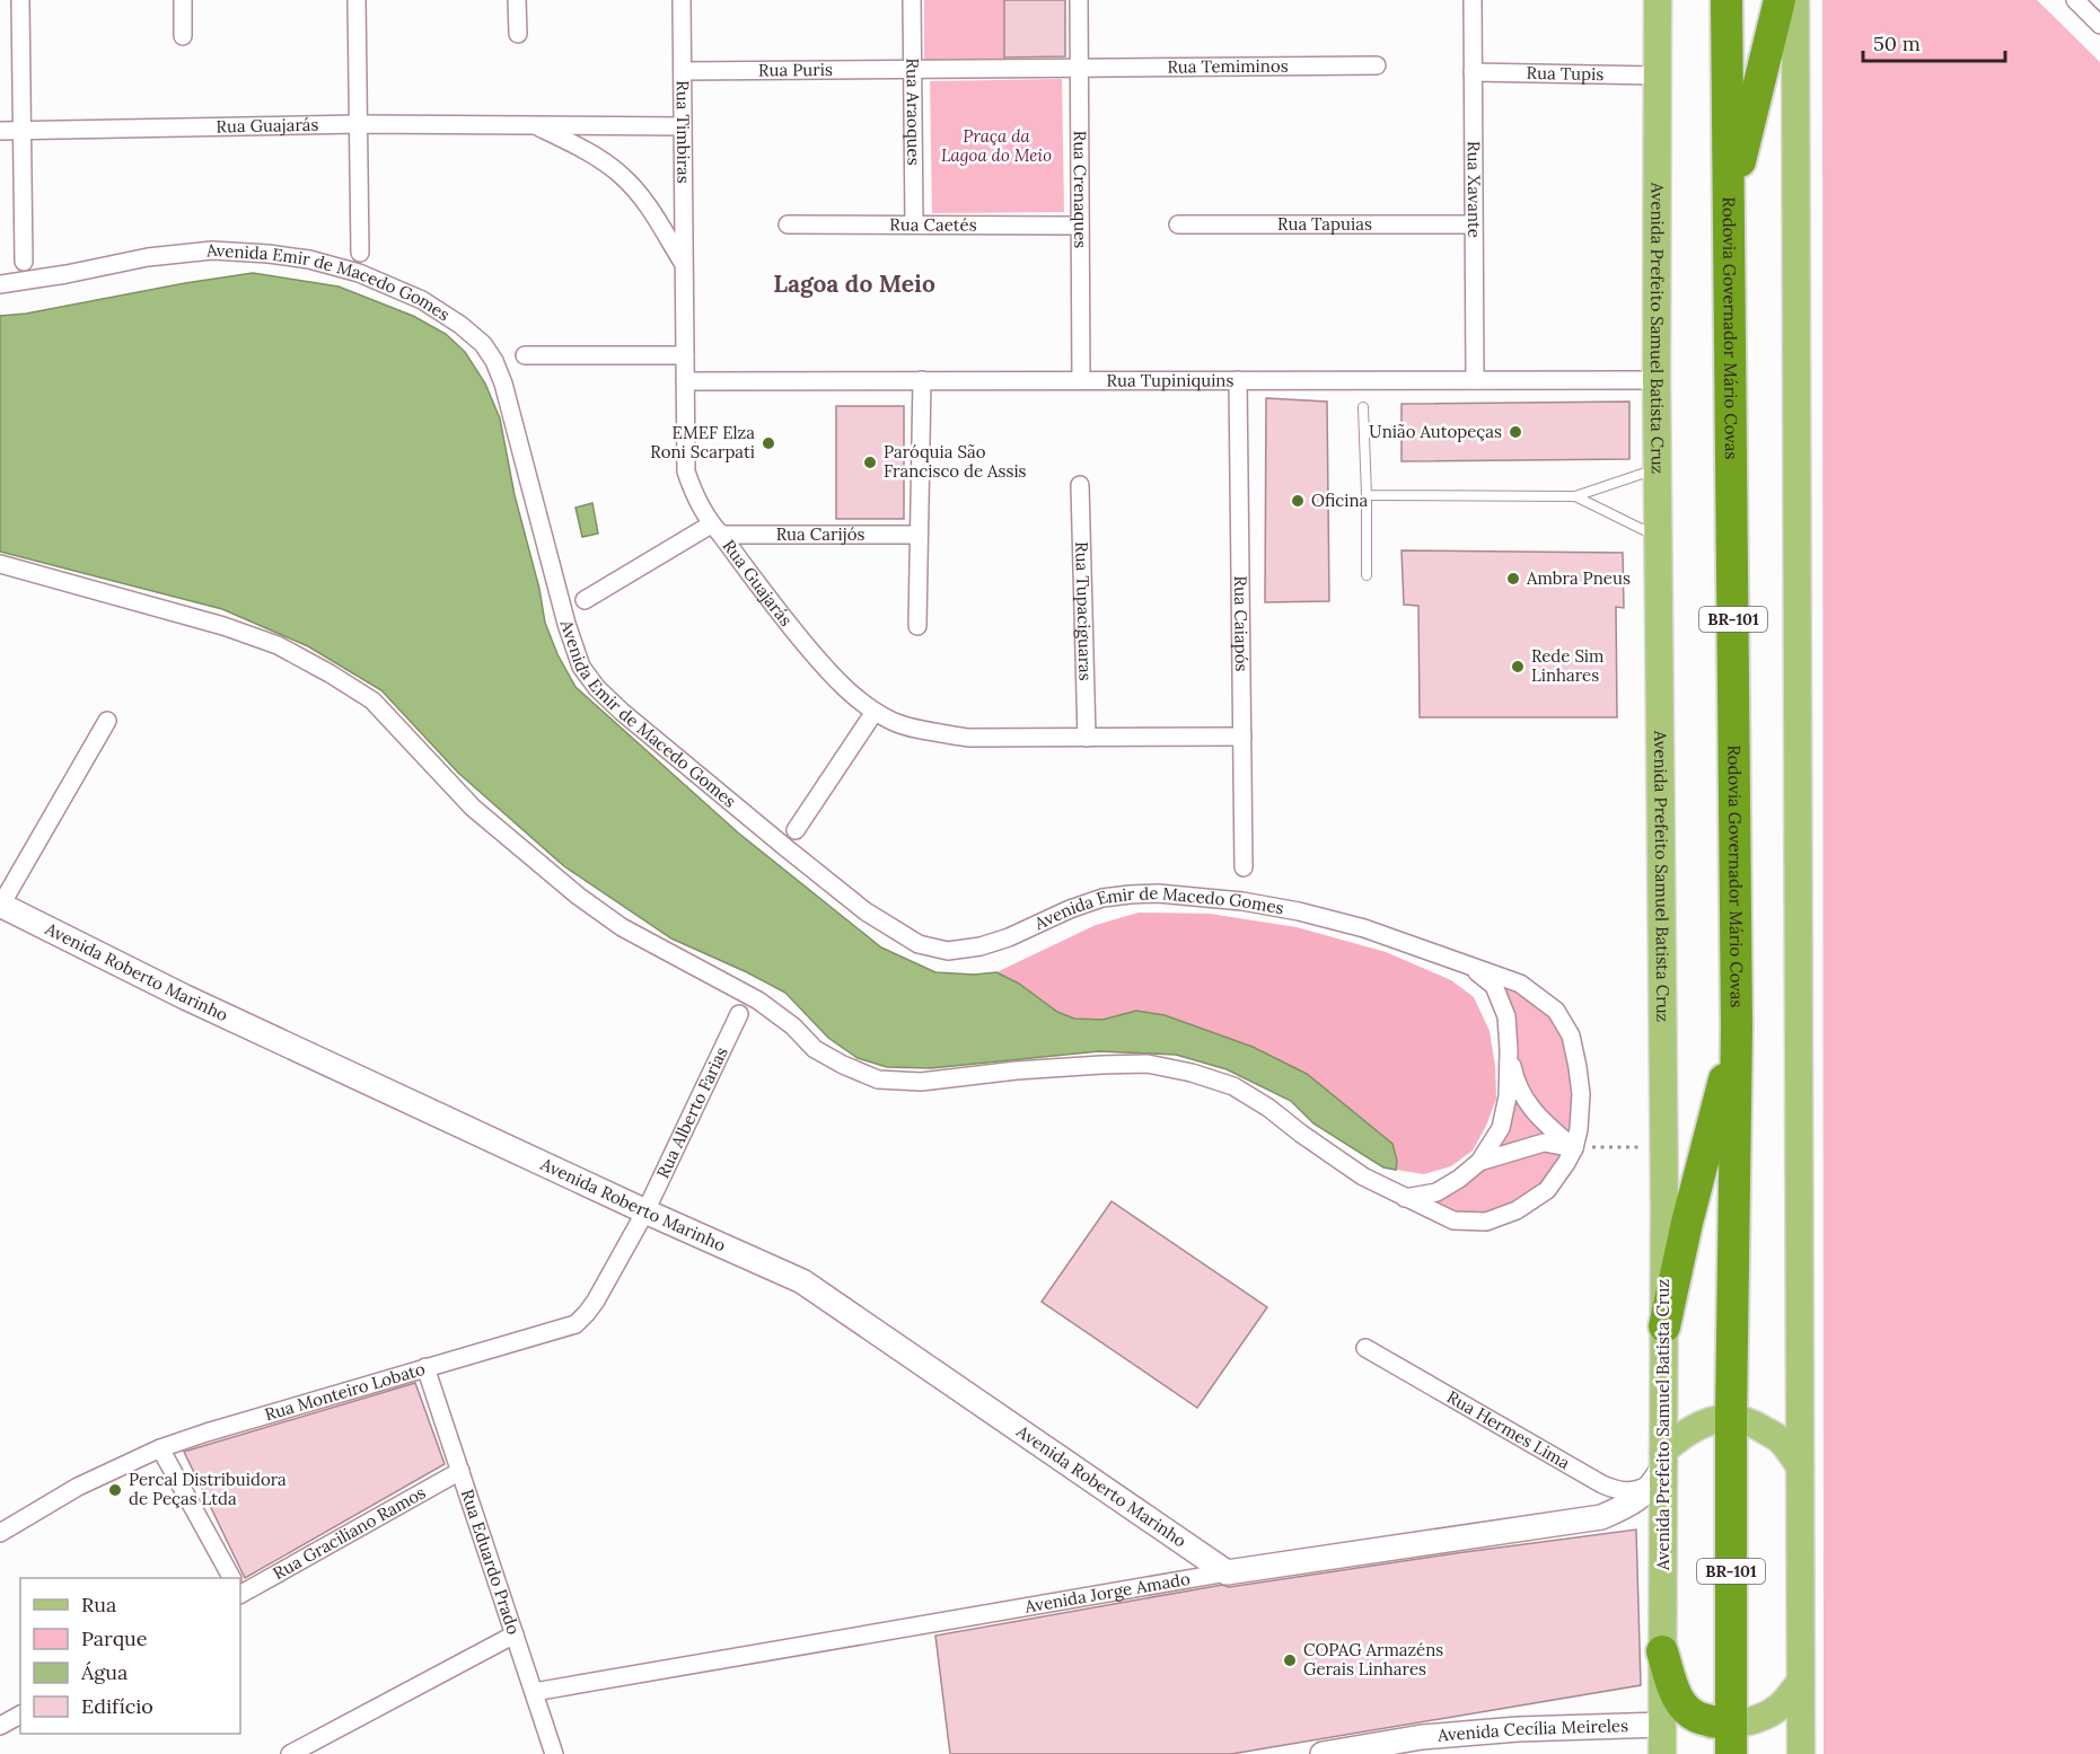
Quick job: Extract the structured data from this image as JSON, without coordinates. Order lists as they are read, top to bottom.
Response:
{
  "streets": {
    "highway": ["Rodovia Governador Mário Covas", "BR-101"],
    "main road": [
      "Avenida Prefeito Samuel Batista Cruz",
      "Avenida Roberto Marinho",
      "Avenida Jorge Amado",
      "Avenida Cecília Meireles"
    ],
    "street": [
      "Rua Temiminos",
      "Rua Puris",
      "Rua Tupis",
      "Rua Araoques",
      "Rua Guajarás",
      "Rua Timbiras",
      "Rua Xavante",
      "Rua Crenaques",
      "Rua Caetés",
      "Rua Tapuias",
      "Avenida Emir de Macedo Gomes",
      "Rua Tupiniquins",
      "Rua Carijós",
      "Rua Tupaciguaras",
      "Rua Caiapós",
      "Rua Alberto Farias",
      "Rua Monteiro Lobato",
      "Rua Hermes Lima",
      "Rua Graciliano Ramos",
      "Rua Eduardo Prado"
    ]
  },
  "crossings": [
    ["Rua Temiminos", "Rua Puris"],
    ["Rua Temiminos", "Rua Araoques"],
    ["Rua Temiminos", "Rua Crenaques"],
    ["Rua Puris", "Rua Araoques"],
    ["Rua Puris", "Rua Timbiras"],
    ["Rua Tupis", "Rua Xavante"],
    ["Rua Tupis", "Avenida Prefeito Samuel Batista Cruz"],
    ["Rua Araoques", "Rua Caetés"],
    ["Rua Guajarás", "Rua Timbiras"],
    ["Rua Guajarás", "Rua Tupiniquins"],
    ["Rua Guajarás", "Rua Carijós"],
    ["Rua Guajarás", "Rua Tupaciguaras"],
    ["Rua Guajarás", "Rua Caiapós"],
    ["Rua Xavante", "Rua Tapuias"],
    ["Rua Xavante", "Rua Tupiniquins"],
    ["Rua Crenaques", "Rua Caetés"],
    ["Rua Crenaques", "Rua Tupiniquins"],
    ["Avenida Prefeito Samuel Batista Cruz", "Rua Tupiniquins"],
    ["Avenida Prefeito Samuel Batista Cruz", "Rua Hermes Lima"],
    ["Avenida Prefeito Samuel Batista Cruz", "Avenida Jorge Amado"],
    ["Avenida Prefeito Samuel Batista Cruz", "Avenida Cecília Meireles"],
    ["Rua Tupiniquins", "Rua Caiapós"],
    ["Avenida Roberto Marinho", "Rua Alberto Farias"],
    ["Avenida Roberto Marinho", "Rua Monteiro Lobato"],
    ["Avenida Roberto Marinho", "Avenida Jorge Amado"],
    ["Rua Alberto Farias", "Rua Monteiro Lobato"],
    ["Rua Monteiro Lobato", "Rua Eduardo Prado"],
    ["Rua Hermes Lima", "Avenida Jorge Amado"],
    ["Rua Graciliano Ramos", "Rua Eduardo Prado"],
    ["Rua Eduardo Prado", "Avenida Jorge Amado"]
  ],
  "districts": ["Lagoa do Meio"],
  "parks": ["Praça da Lagoa do Meio"],
  "places": [
    "União Autopeças",
    "EMEF Elza Roni Scarpati",
    "Paróquia São Francisco de Assis",
    "Oficina",
    "Ambra Pneus",
    "Rede Sim Linhares",
    "Percal Distribuidora de Peças Ltda",
    "COPAG Armazéns Gerais Linhares"
  ],
  "legend": [
    "Rua",
    "Parque",
    "Água",
    "Edifício"
  ],
  "scale_bar": "50 m"
}
